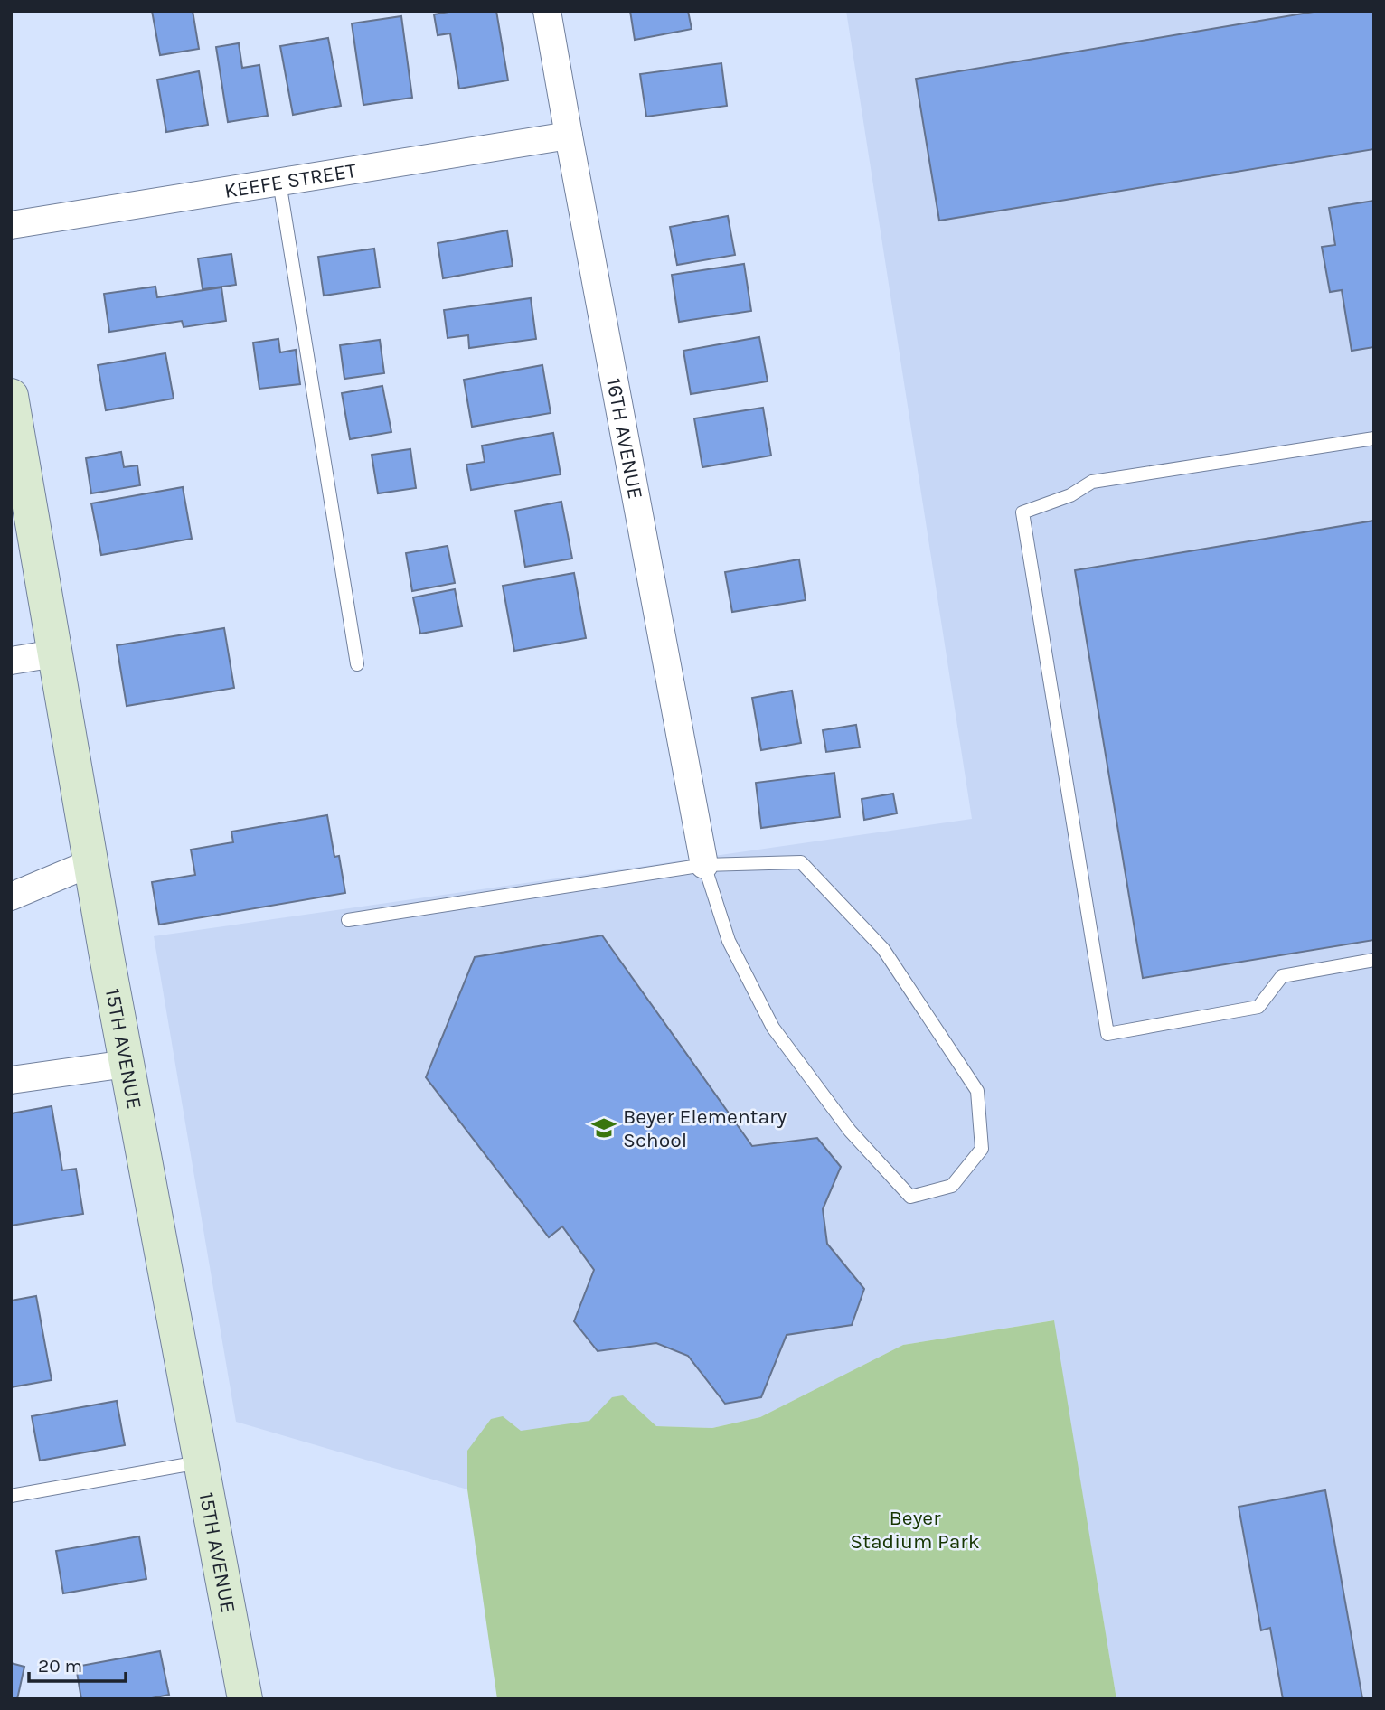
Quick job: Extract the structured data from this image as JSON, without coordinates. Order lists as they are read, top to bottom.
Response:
{
  "streets": {
    "main road": ["15TH AVENUE"],
    "street": ["KEEFE STREET", "16TH AVENUE"]
  },
  "crossings": [
    ["KEEFE STREET", "16TH AVENUE"]
  ],
  "parks": ["Beyer Stadium Park"],
  "places": {
    "school or university": ["Beyer Elementary School"]
  },
  "scale_bar": "20 m"
}
